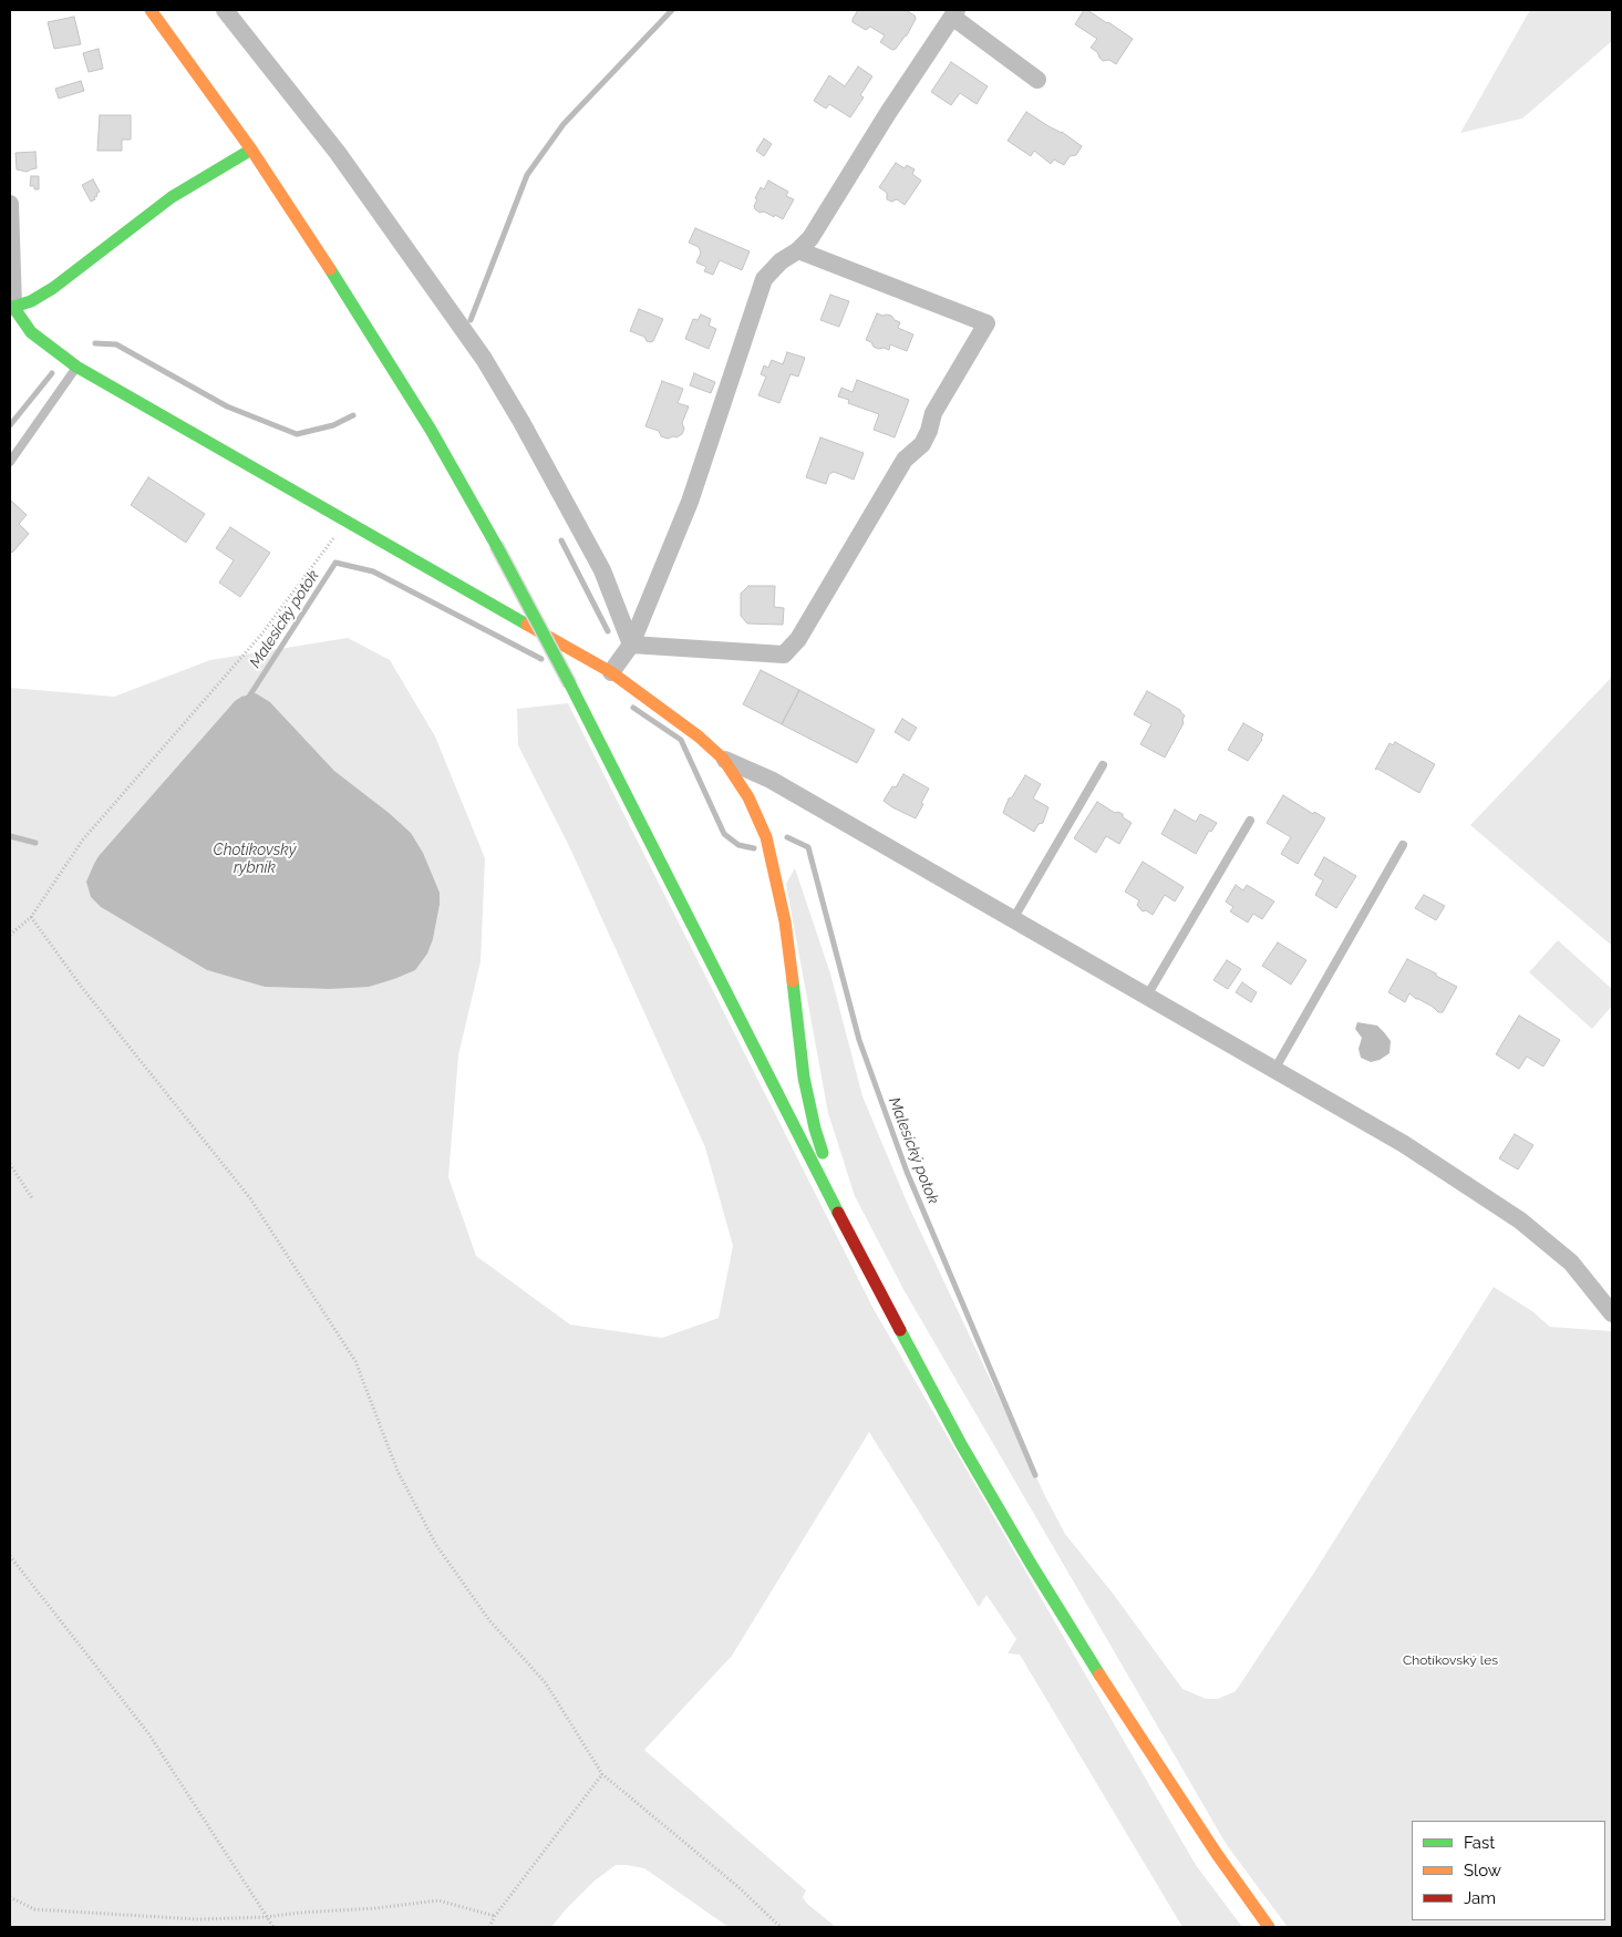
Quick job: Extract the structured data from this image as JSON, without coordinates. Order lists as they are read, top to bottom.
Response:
{
  "water": ["Malesický potok", "Chotíkovský rybník"],
  "parks": ["Chotíkovský les"],
  "legend": ["Fast", "Slow", "Jam"]
}
